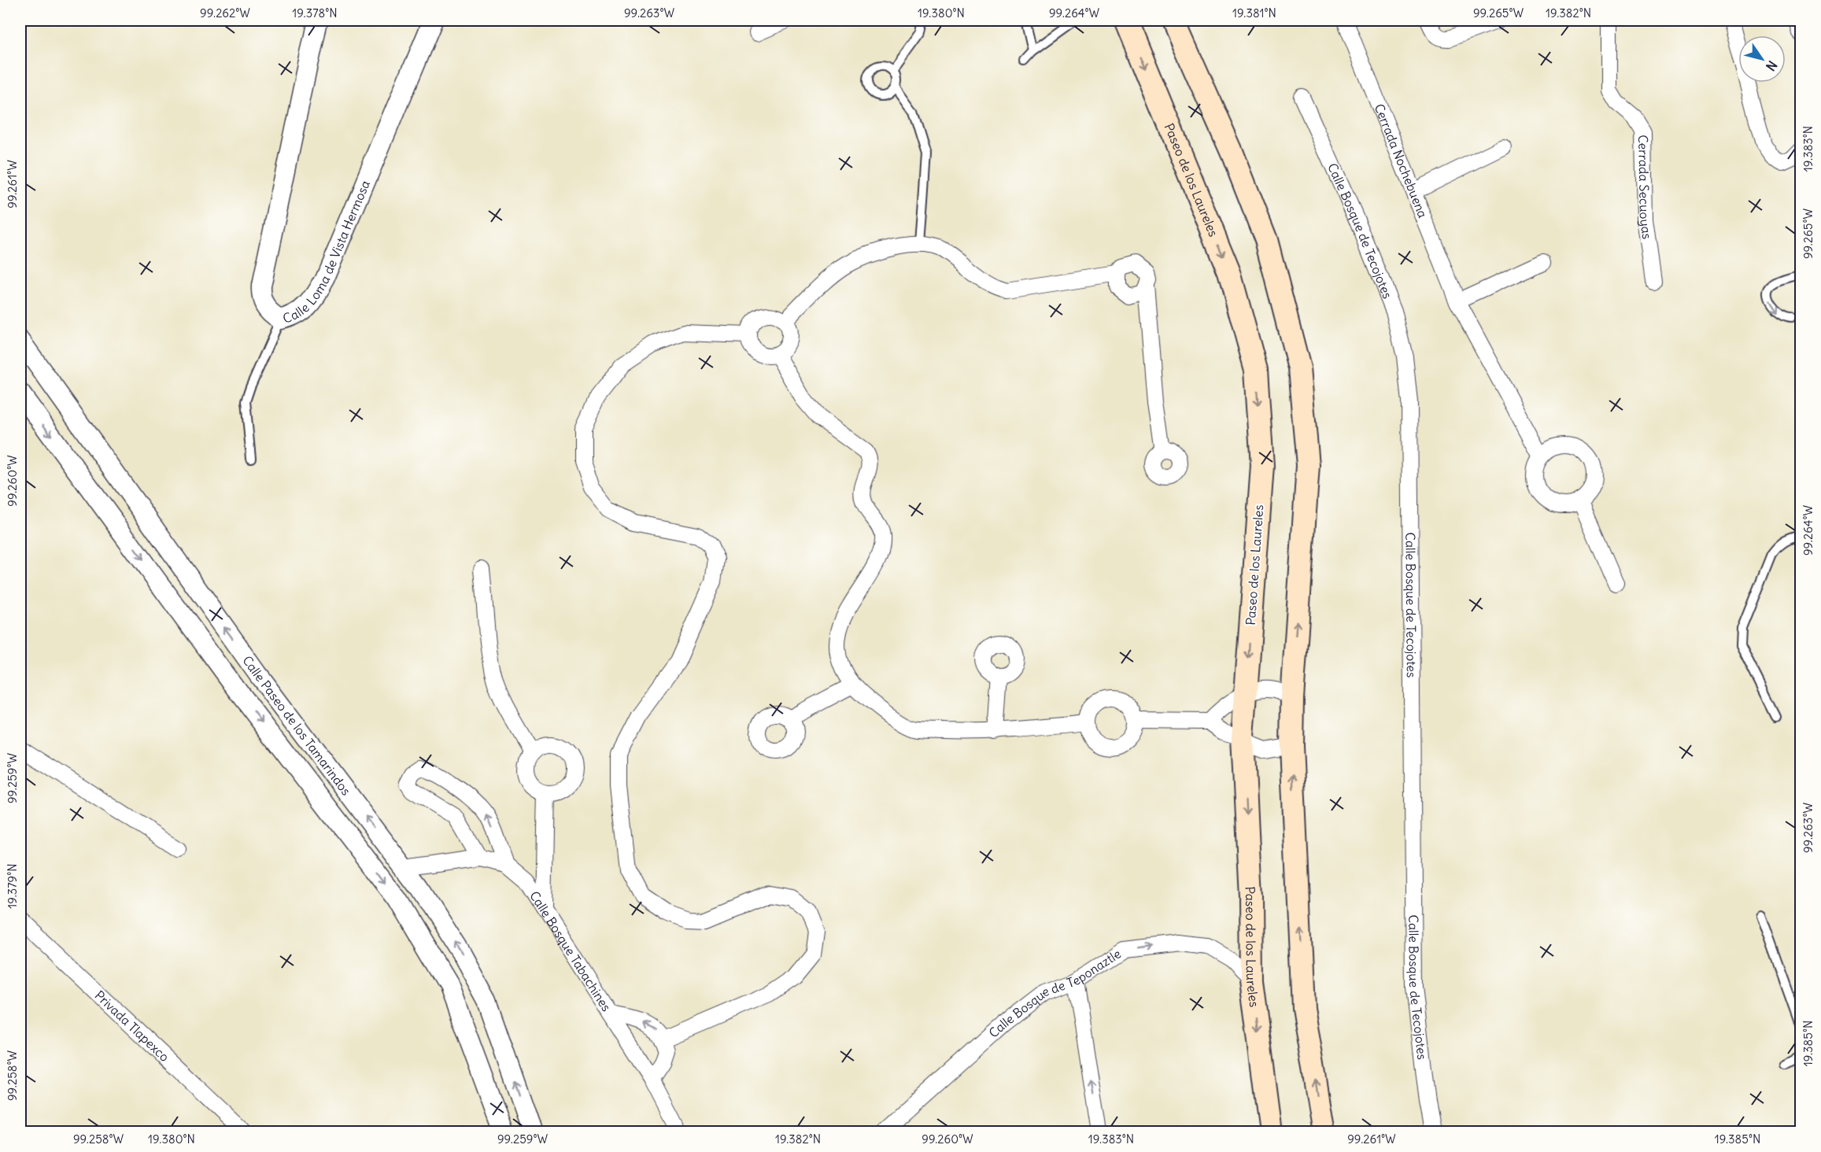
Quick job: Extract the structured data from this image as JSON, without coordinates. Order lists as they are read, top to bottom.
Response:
{
  "streets": {
    "main road": ["Paseo de los Laureles"],
    "street": [
      "Cerrada Nochebuena",
      "Cerrada Secuoyas",
      "Calle Bosque de Tecojotes",
      "Calle Loma de Vista Hermosa",
      "Calle Paseo de los Tamarindos",
      "Calle Bosque Tabachines",
      "Calle Bosque de Teponaztle",
      "Privada Tlapexco"
    ]
  },
  "crossings": [
    ["Paseo de los Laureles", "Calle Bosque de Teponaztle"],
    ["Calle Paseo de los Tamarindos", "Calle Bosque Tabachines"]
  ],
  "one_way": ["Calle Bosque de Teponaztle"],
  "north": "bottom right",
  "coordinates": [
    "99.262°W",
    "19.378°N",
    "99.263°W",
    "19.380°N",
    "99.264°W",
    "19.381°N",
    "99.265°W",
    "19.382°N",
    "19.383°N",
    "99.261°W",
    "99.260°W",
    "99.259°W",
    "19.379°N",
    "19.385°N",
    "99.258°W"
  ]
}
